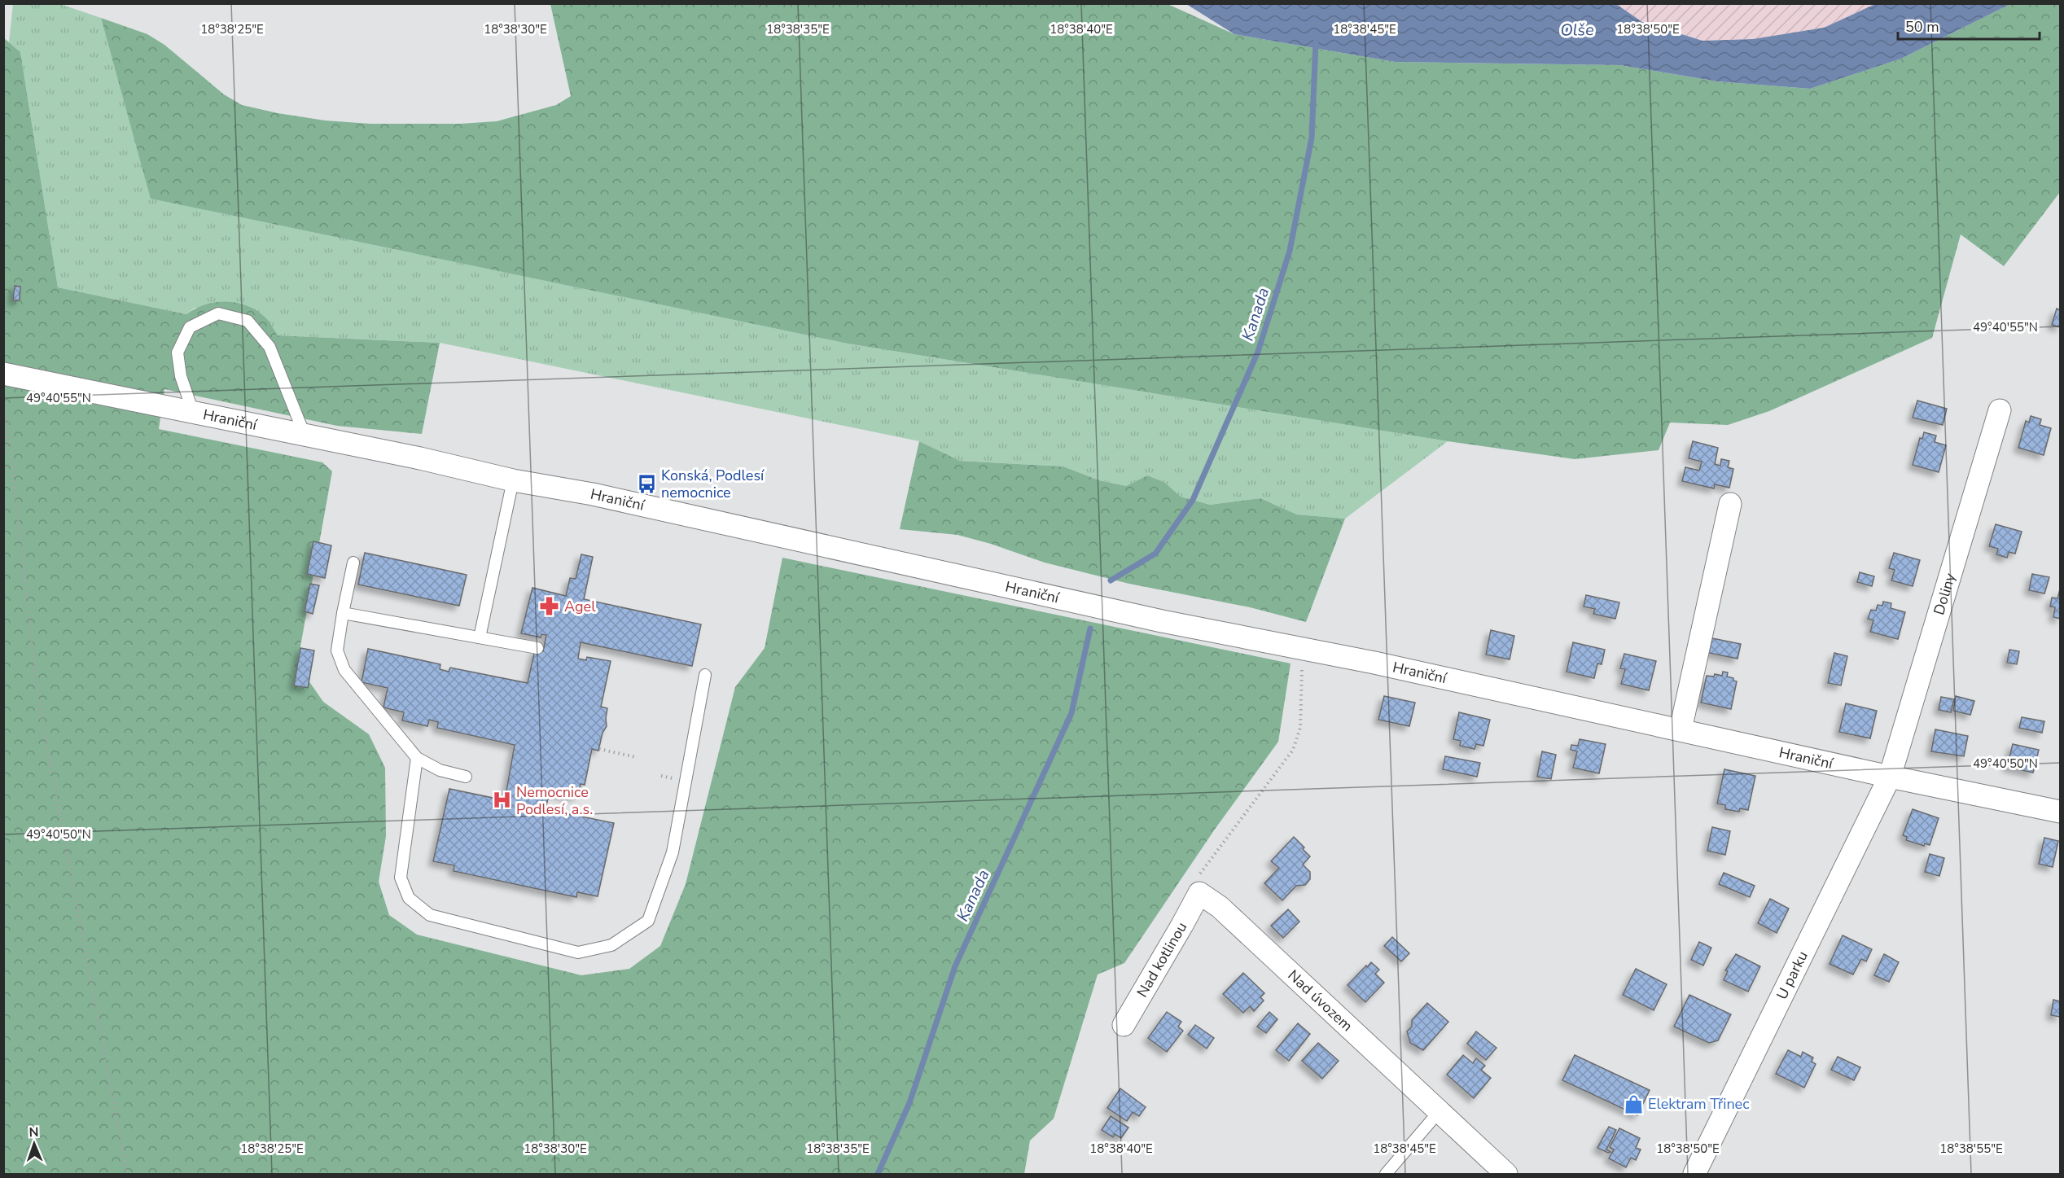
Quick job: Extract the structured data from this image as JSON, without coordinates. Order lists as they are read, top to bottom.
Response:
{
  "streets": {
    "street": [
      "Hraniční",
      "Doliny",
      "Nad kotlinou",
      "U parku",
      "Nad úvozem"
    ]
  },
  "crossings": [
    ["Hraniční", "Doliny"],
    ["Hraniční", "U parku"],
    ["Doliny", "U parku"],
    ["Nad kotlinou", "Nad úvozem"]
  ],
  "water": ["Olše", "Kanada"],
  "places": {
    "bus stop": ["Konská, Podlesí nemocnice"],
    "pharmacy": ["Agel"],
    "hospital": ["Nemocnice Podlesí, a.s."],
    "shop": ["Elektram Třinec"]
  },
  "scale_bar": "50 m",
  "north": "top",
  "coordinates": [
    "18°38'25\"E",
    "18°38'30\"E",
    "18°38'35\"E",
    "18°38'40\"E",
    "18°38'45\"E",
    "18°38'50\"E",
    "49°40'55\"N",
    "49°40'50\"N",
    "18°38'55\"E"
  ]
}
